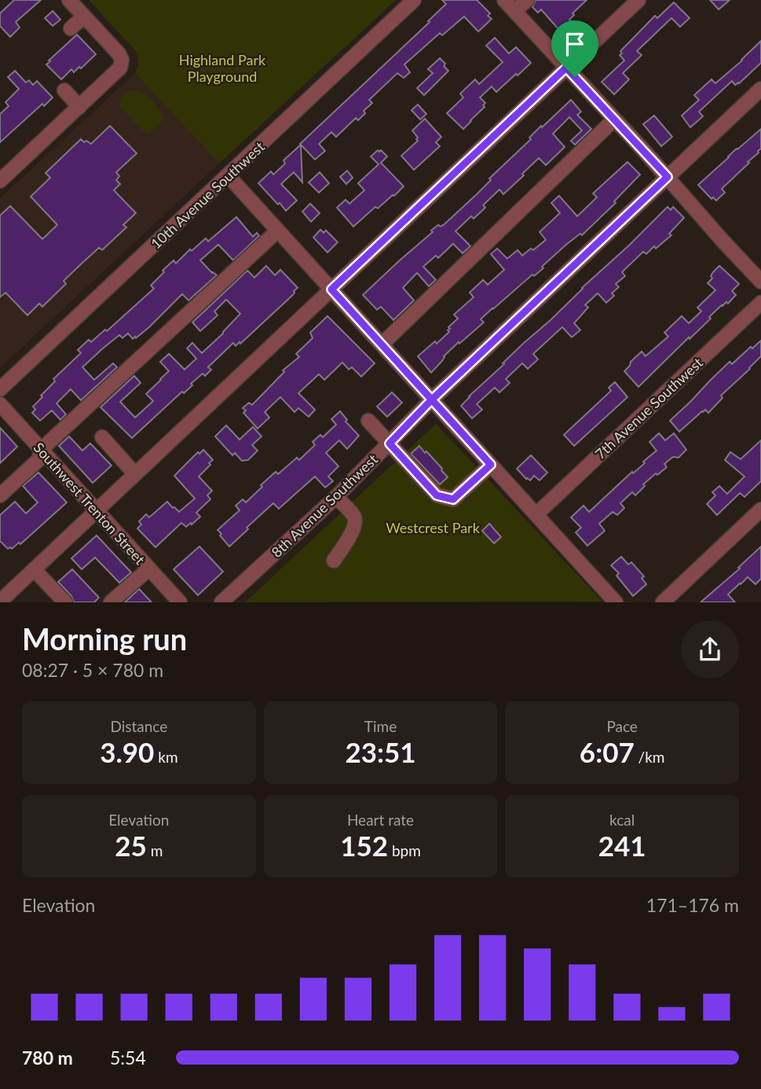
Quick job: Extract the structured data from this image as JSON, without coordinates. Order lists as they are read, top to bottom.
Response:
{
  "streets": {
    "street": [
      "10th Avenue Southwest",
      "7th Avenue Southwest",
      "Southwest Trenton Street",
      "8th Avenue Southwest"
    ]
  },
  "parks": ["Highland Park Playground", "Westcrest Park"],
  "page": {
    "heading": ["Morning run", "08:27 · 5 × 780 m"],
    "stats": [
      ["Distance", "3.90 km"],
      ["Time", "23:51"],
      ["Pace", "6:07 /km"],
      ["Elevation", "25 m"],
      ["Heart rate", "152 bpm"],
      ["kcal", "241"]
    ],
    "chart": ["Elevation", "171–176 m"],
    "list": [
      {
        "name": "780 m",
        "note": "5:54"
      }
    ]
  }
}
